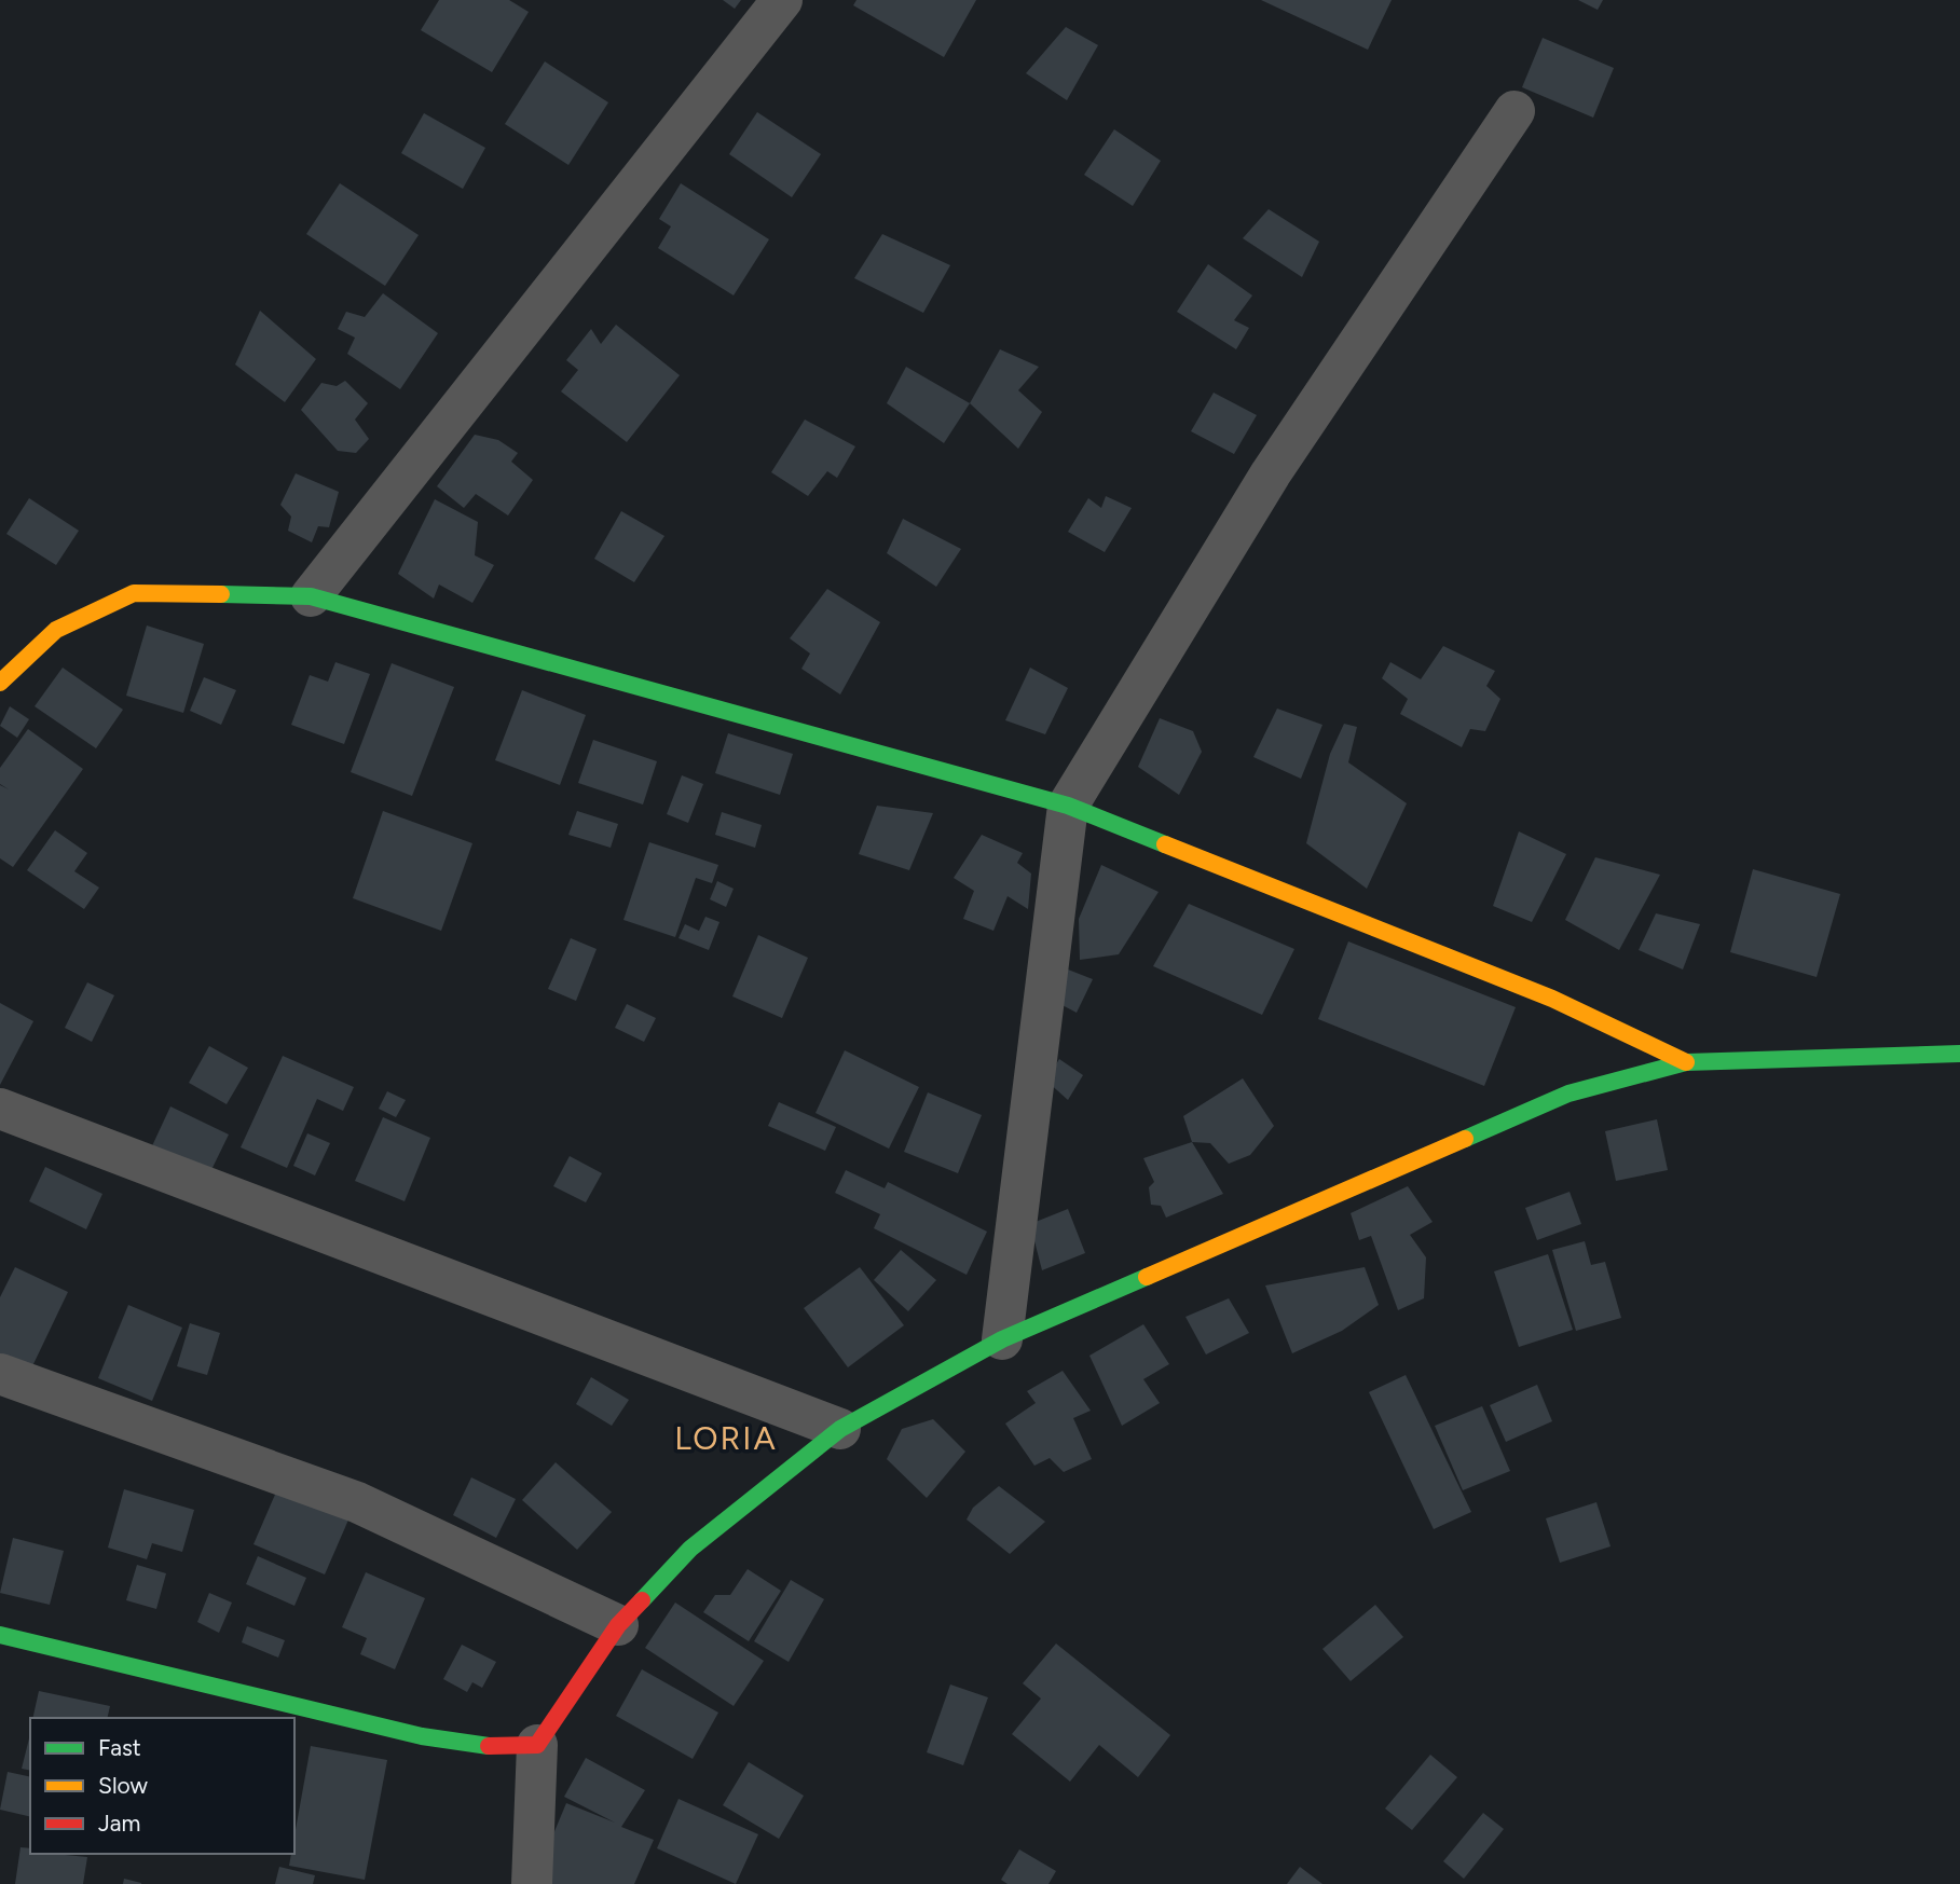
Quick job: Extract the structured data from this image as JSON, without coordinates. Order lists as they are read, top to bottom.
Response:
{
  "districts": ["LORIA"],
  "legend": ["Fast", "Slow", "Jam"]
}
